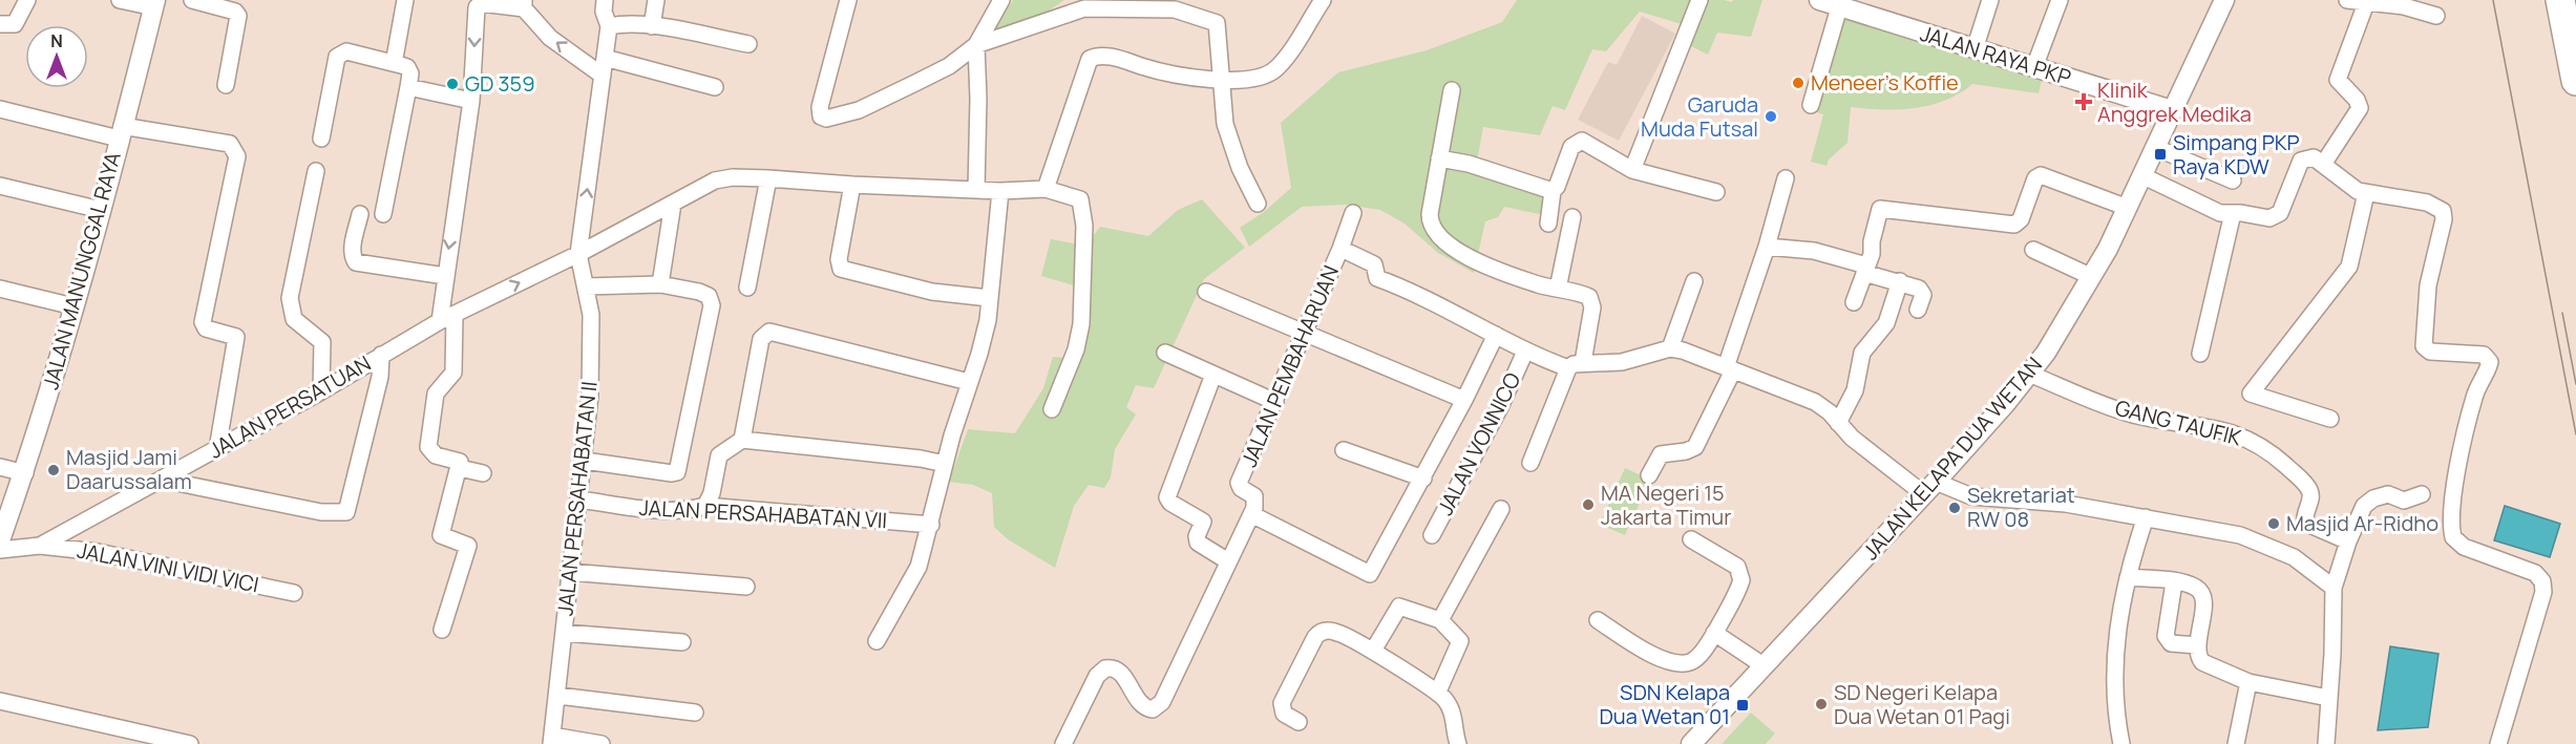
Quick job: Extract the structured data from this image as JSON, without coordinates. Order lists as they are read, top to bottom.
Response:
{
  "streets": {
    "street": [
      "JALAN RAYA PKP",
      "JALAN MANUNGGAL RAYA",
      "JALAN PEMBAHARUAN",
      "JALAN PERSATUAN",
      "GANG TAUFIK",
      "JALAN VONNICO",
      "JALAN KELAPA DUA WETAN",
      "JALAN PERSAHABATAN II",
      "JALAN PERSAHABATAN VII",
      "JALAN VINI VIDI VICI"
    ]
  },
  "crossings": [
    ["JALAN RAYA PKP", "JALAN KELAPA DUA WETAN"],
    ["JALAN PERSATUAN", "JALAN PERSAHABATAN II"],
    ["JALAN PERSATUAN", "JALAN VINI VIDI VICI"],
    ["GANG TAUFIK", "JALAN KELAPA DUA WETAN"],
    ["JALAN PERSAHABATAN II", "JALAN PERSAHABATAN VII"]
  ],
  "places": {
    "other": [
      "Meneer's Koffie",
      "GD 359",
      "Garuda Muda Futsal",
      "Masjid Jami Daarussalam",
      "MA Negeri 15 Jakarta Timur",
      "Sekretariat RW 08",
      "Masjid Ar-Ridho",
      "SD Negeri Kelapa Dua Wetan 01 Pagi"
    ],
    "health": ["Klinik Anggrek Medika"],
    "transit": ["Simpang PKP Raya KDW", "SDN Kelapa Dua Wetan 01"]
  },
  "north": "top"
}
